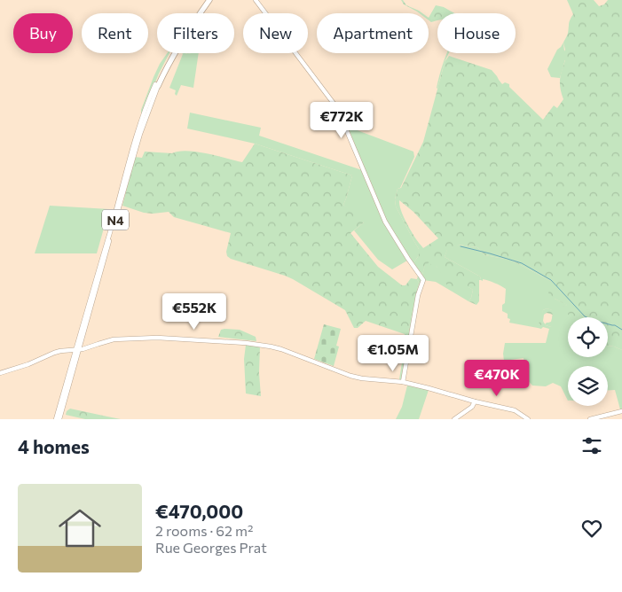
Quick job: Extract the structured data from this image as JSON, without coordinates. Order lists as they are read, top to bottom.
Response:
{
  "streets": {
    "highway": ["N4"]
  },
  "page": {
    "chip": [
      "Buy",
      "Rent",
      "Filters",
      "New",
      "Apartment",
      "House"
    ],
    "price": [
      "€772K",
      "€552K",
      "€1.05M",
      "€470K"
    ],
    "heading": "4 homes",
    "list": [
      {
        "name": "€470,000",
        "note": "2 rooms · 62 m² · Rue Georges Prat"
      }
    ]
  }
}
